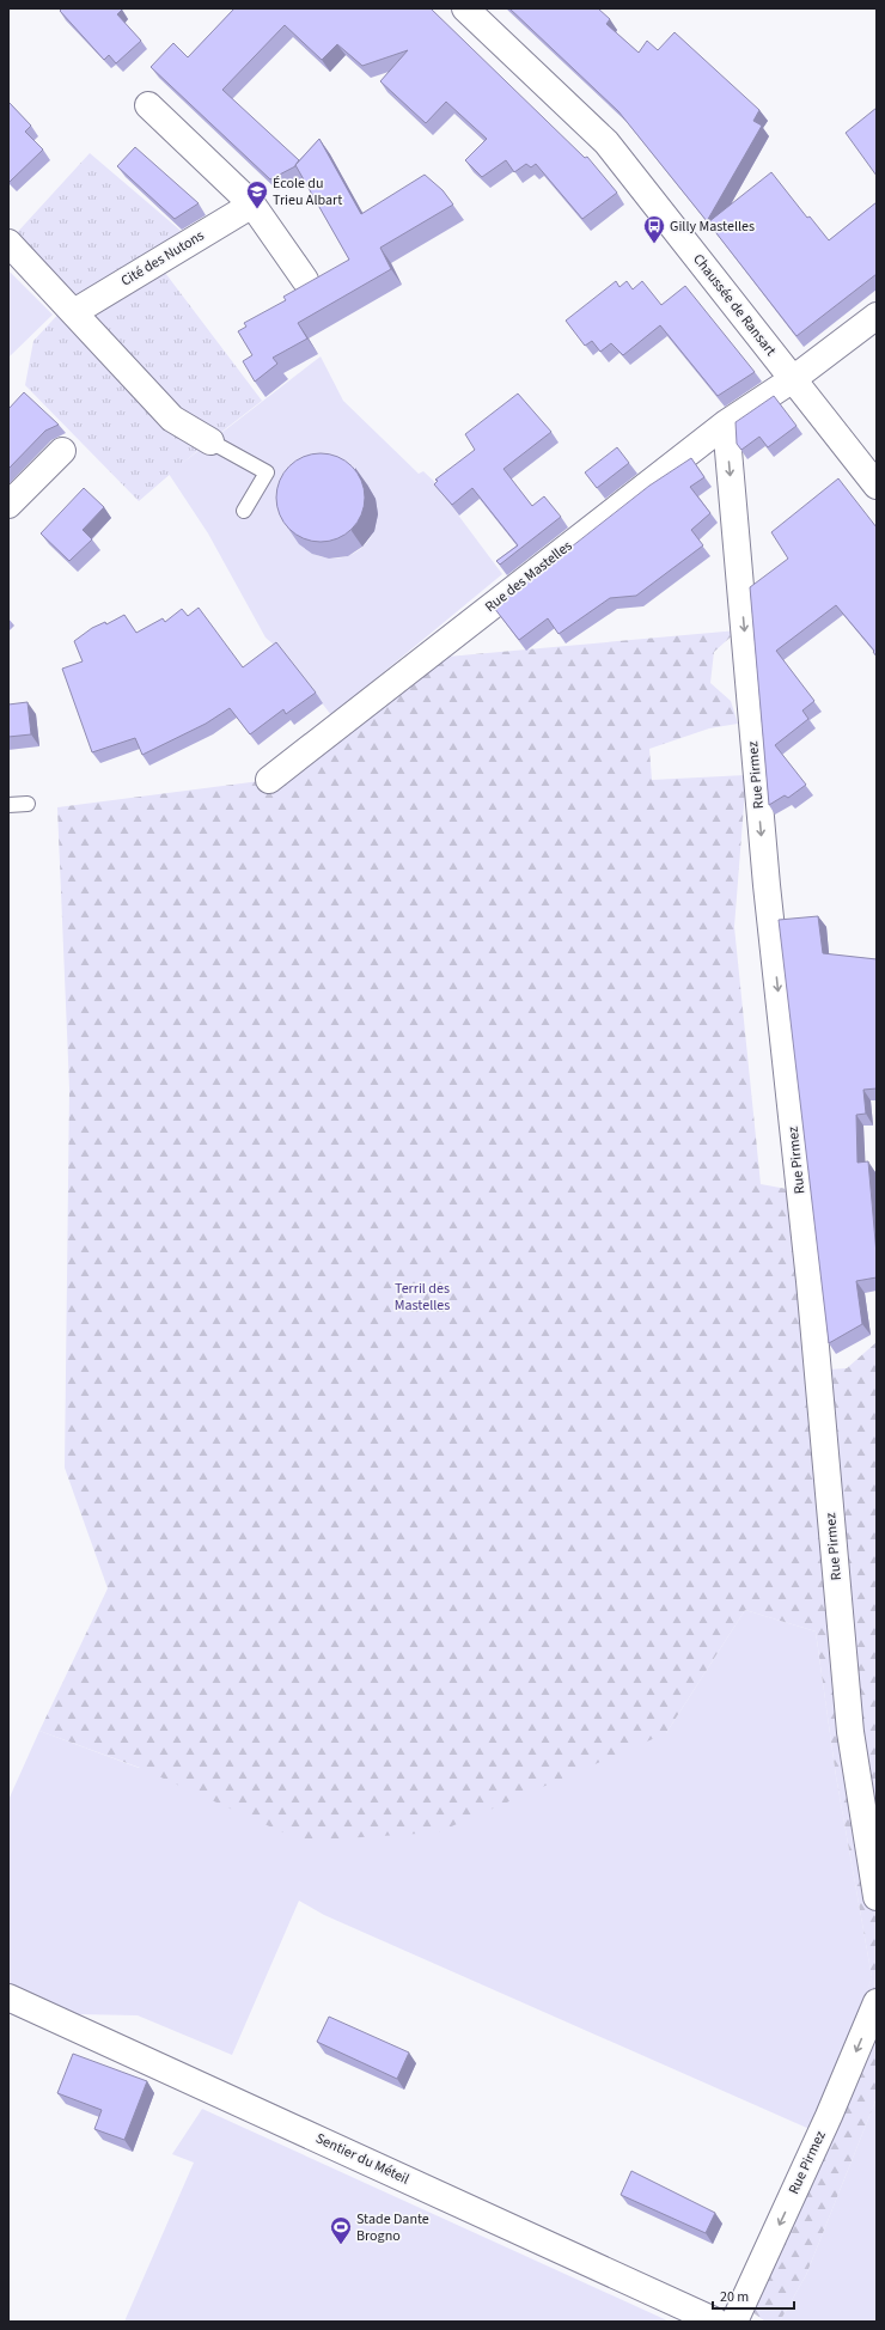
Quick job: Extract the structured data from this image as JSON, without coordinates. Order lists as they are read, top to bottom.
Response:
{
  "streets": {
    "street": [
      "Cité des Nutons",
      "Chaussée de Ransart",
      "Rue des Mastelles",
      "Rue Pirmez",
      "Sentier du Méteil"
    ]
  },
  "crossings": [
    ["Chaussée de Ransart", "Rue des Mastelles"],
    ["Rue des Mastelles", "Rue Pirmez"]
  ],
  "one_way": ["Rue Pirmez"],
  "parks": ["Terril des Mastelles"],
  "places": {
    "school or university": ["École du Trieu Albart"],
    "bus stop": ["Gilly Mastelles"],
    "sports": ["Stade Dante Brogno"]
  },
  "scale_bar": "20 m"
}
